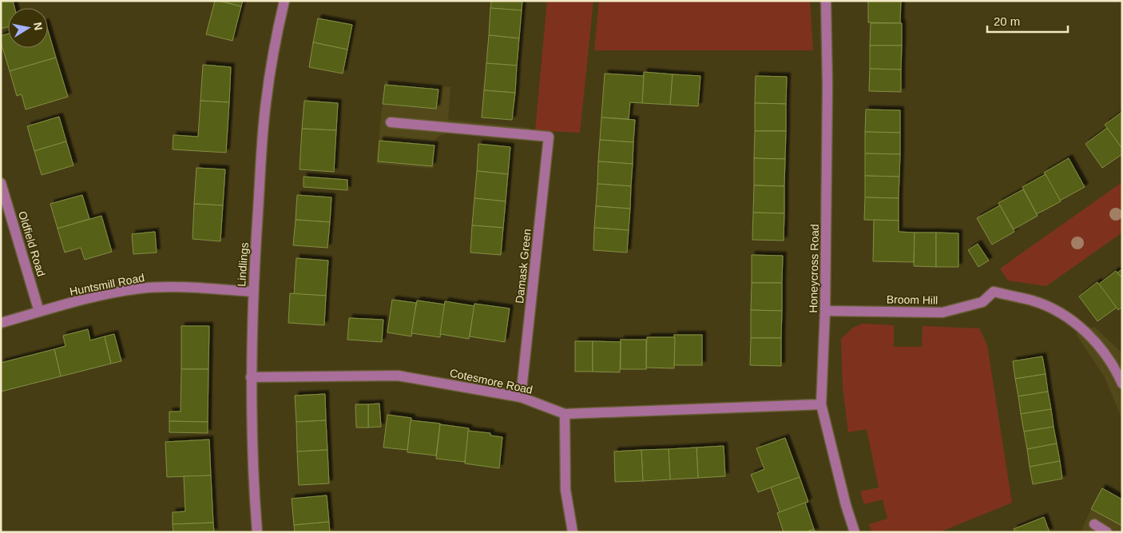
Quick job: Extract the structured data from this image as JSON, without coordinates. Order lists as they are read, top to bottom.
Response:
{
  "streets": {
    "street": [
      "Oldfield Road",
      "Lindlings",
      "Damask Green",
      "Honeycross Road",
      "Huntsmill Road",
      "Broom Hill",
      "Cotesmore Road"
    ]
  },
  "crossings": [
    ["Oldfield Road", "Huntsmill Road"],
    ["Lindlings", "Huntsmill Road"],
    ["Lindlings", "Cotesmore Road"],
    ["Damask Green", "Cotesmore Road"],
    ["Honeycross Road", "Broom Hill"],
    ["Honeycross Road", "Cotesmore Road"]
  ],
  "scale_bar": "20 m",
  "north": "right"
}
